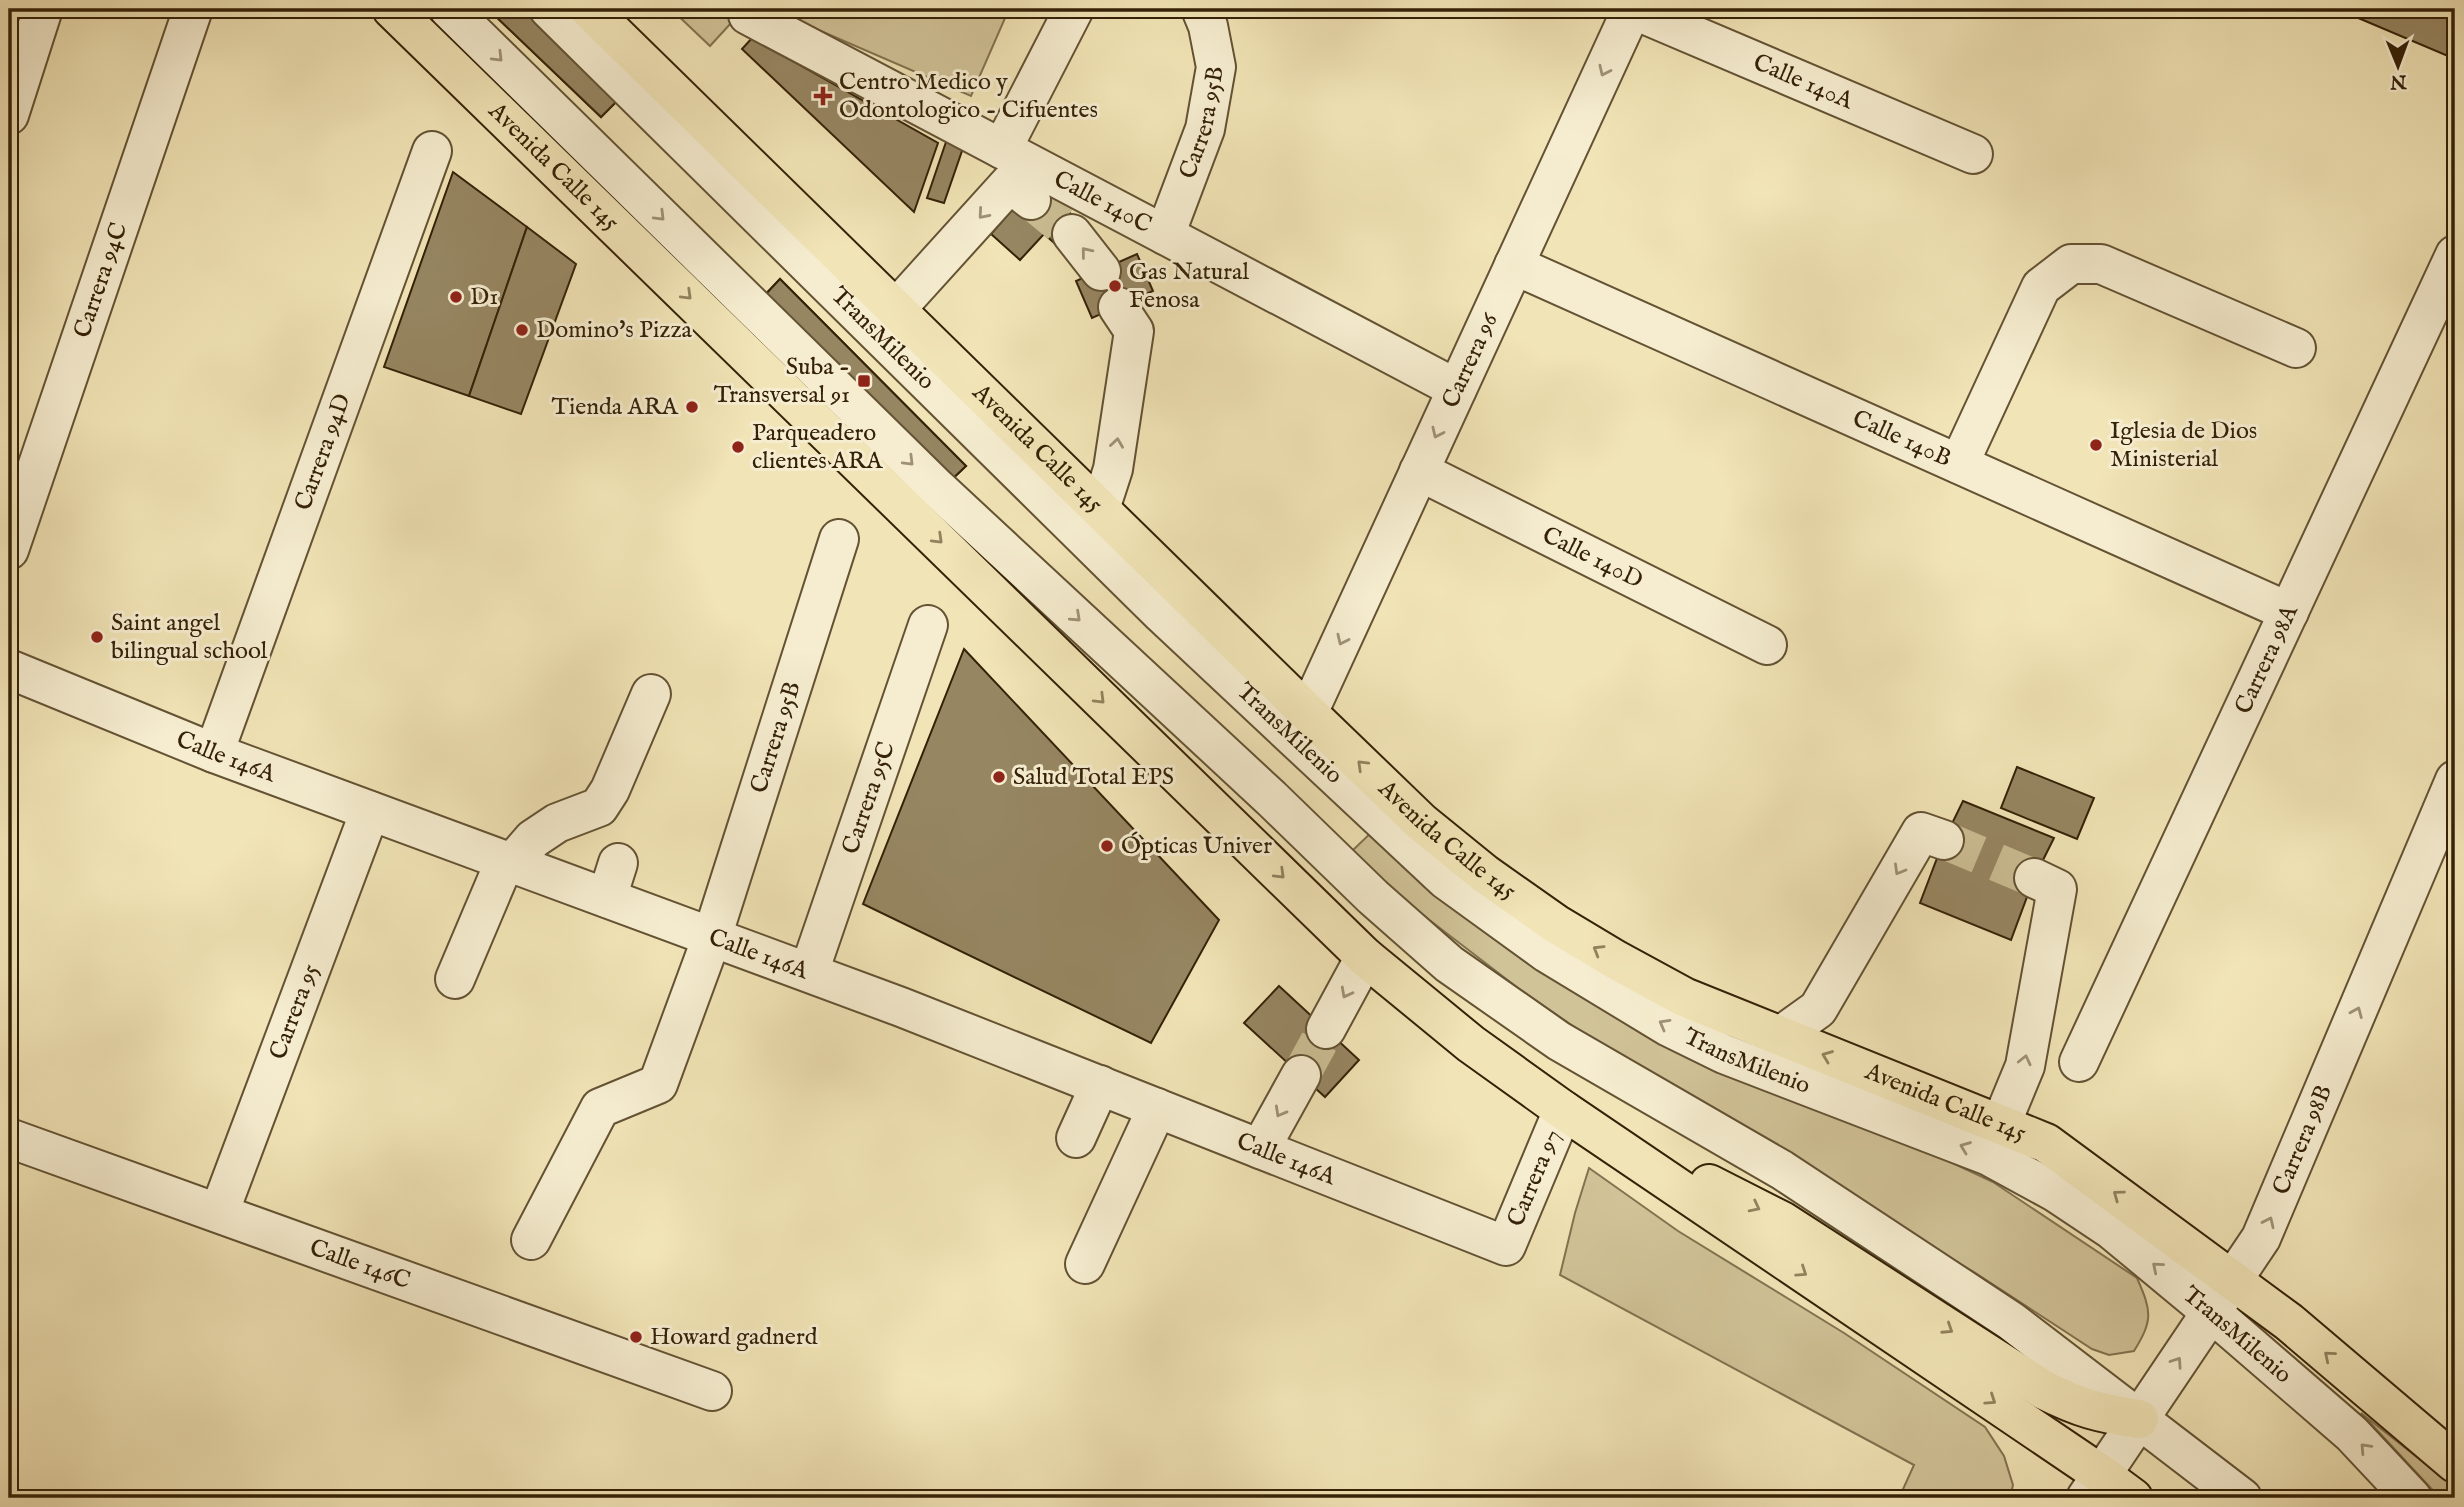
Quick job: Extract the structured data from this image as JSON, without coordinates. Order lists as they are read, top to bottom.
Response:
{
  "streets": {
    "main road": ["Avenida Calle 145"],
    "street": [
      "Calle 140A",
      "Carrera 95B",
      "Calle 140C",
      "Carrera 94C",
      "TransMilenio",
      "Carrera 96",
      "Calle 140B",
      "Carrera 94D",
      "Calle 140D",
      "Carrera 98A",
      "Calle 146A",
      "Carrera 95C",
      "Carrera 95",
      "Carrera 98B",
      "Carrera 97",
      "Calle 146C"
    ]
  },
  "crossings": [
    ["Calle 140A", "Carrera 96"],
    ["Carrera 95B", "Calle 140C"],
    ["Carrera 95B", "Calle 146A"],
    ["Avenida Calle 145", "Carrera 96"],
    ["Avenida Calle 145", "Carrera 98B"],
    ["Avenida Calle 145", "Carrera 97"],
    ["Calle 140C", "Carrera 96"],
    ["TransMilenio", "Carrera 98B"],
    ["Carrera 96", "Calle 140B"],
    ["Carrera 96", "Calle 140D"],
    ["Calle 140B", "Carrera 98A"],
    ["Carrera 94D", "Calle 146A"],
    ["Calle 146A", "Carrera 95C"],
    ["Calle 146A", "Carrera 95"],
    ["Calle 146A", "Carrera 97"],
    ["Carrera 95", "Calle 146C"]
  ],
  "one_way": ["Carrera 98B"],
  "places": {
    "health": ["Centro Medico y Odontologico - Cifuentes"],
    "other": [
      "Gas Natural Fenosa",
      "D1",
      "Domino's Pizza",
      "Tienda ARA",
      "Iglesia de Dios Ministerial",
      "Parqueadero clientes ARA",
      "Saint angel bilingual school",
      "Salud Total EPS",
      "Ópticas Univer",
      "Howard gadnerd"
    ],
    "transit": ["Suba - Transversal 91"]
  },
  "north": "bottom"
}
